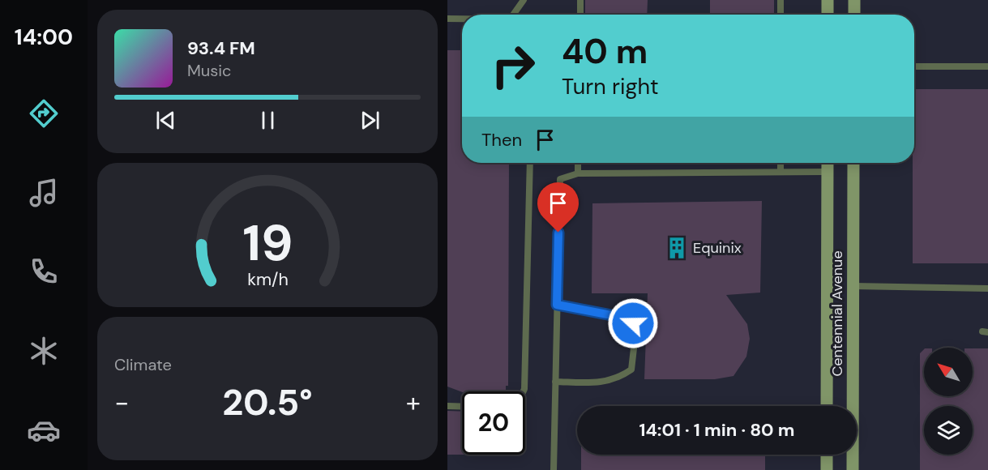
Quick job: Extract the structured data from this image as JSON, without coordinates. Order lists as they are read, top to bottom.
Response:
{
  "streets": {
    "main road": ["Centennial Avenue"]
  },
  "places": {
    "building": ["Equinix"]
  },
  "north": "top left",
  "page": {
    "tabs": "14:00",
    "turn": ["40 m", "Turn right"],
    "song": ["93.4 FM", "Music"],
    "then": "Then",
    "tile": "Climate",
    "heat": ["−", "20.5°", "+"],
    "limit": "20",
    "trip": "14:01 · 1 min · 80 m",
    "gauge": ["19", "km/h"]
  }
}
